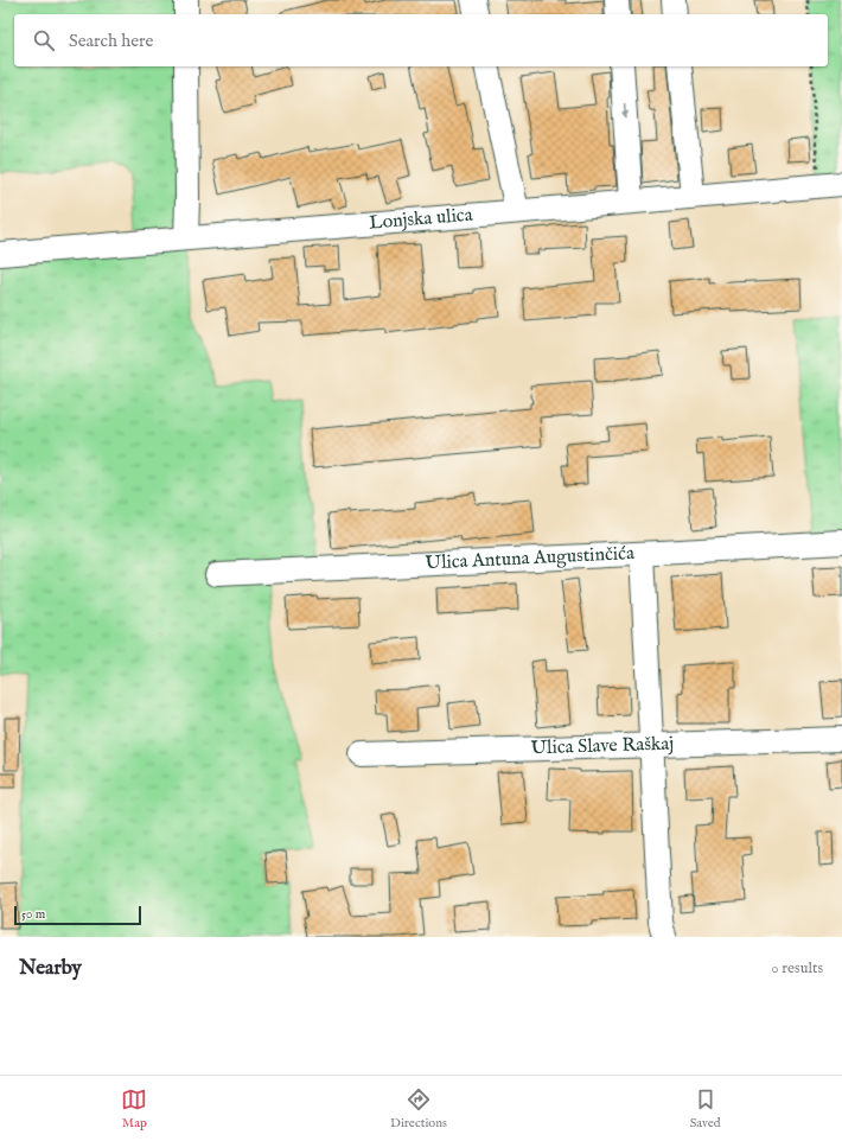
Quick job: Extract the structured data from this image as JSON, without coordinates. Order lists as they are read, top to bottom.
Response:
{
  "streets": {
    "street": ["Lonjska ulica", "Ulica Antuna Augustinčića", "Ulica Slave Raškaj"]
  },
  "scale_bar": "50 m",
  "page": {
    "search": "Search here",
    "scale": "50 m",
    "heading": ["Nearby", "0 results"],
    "nav": ["Map", "Directions", "Saved"]
  }
}
